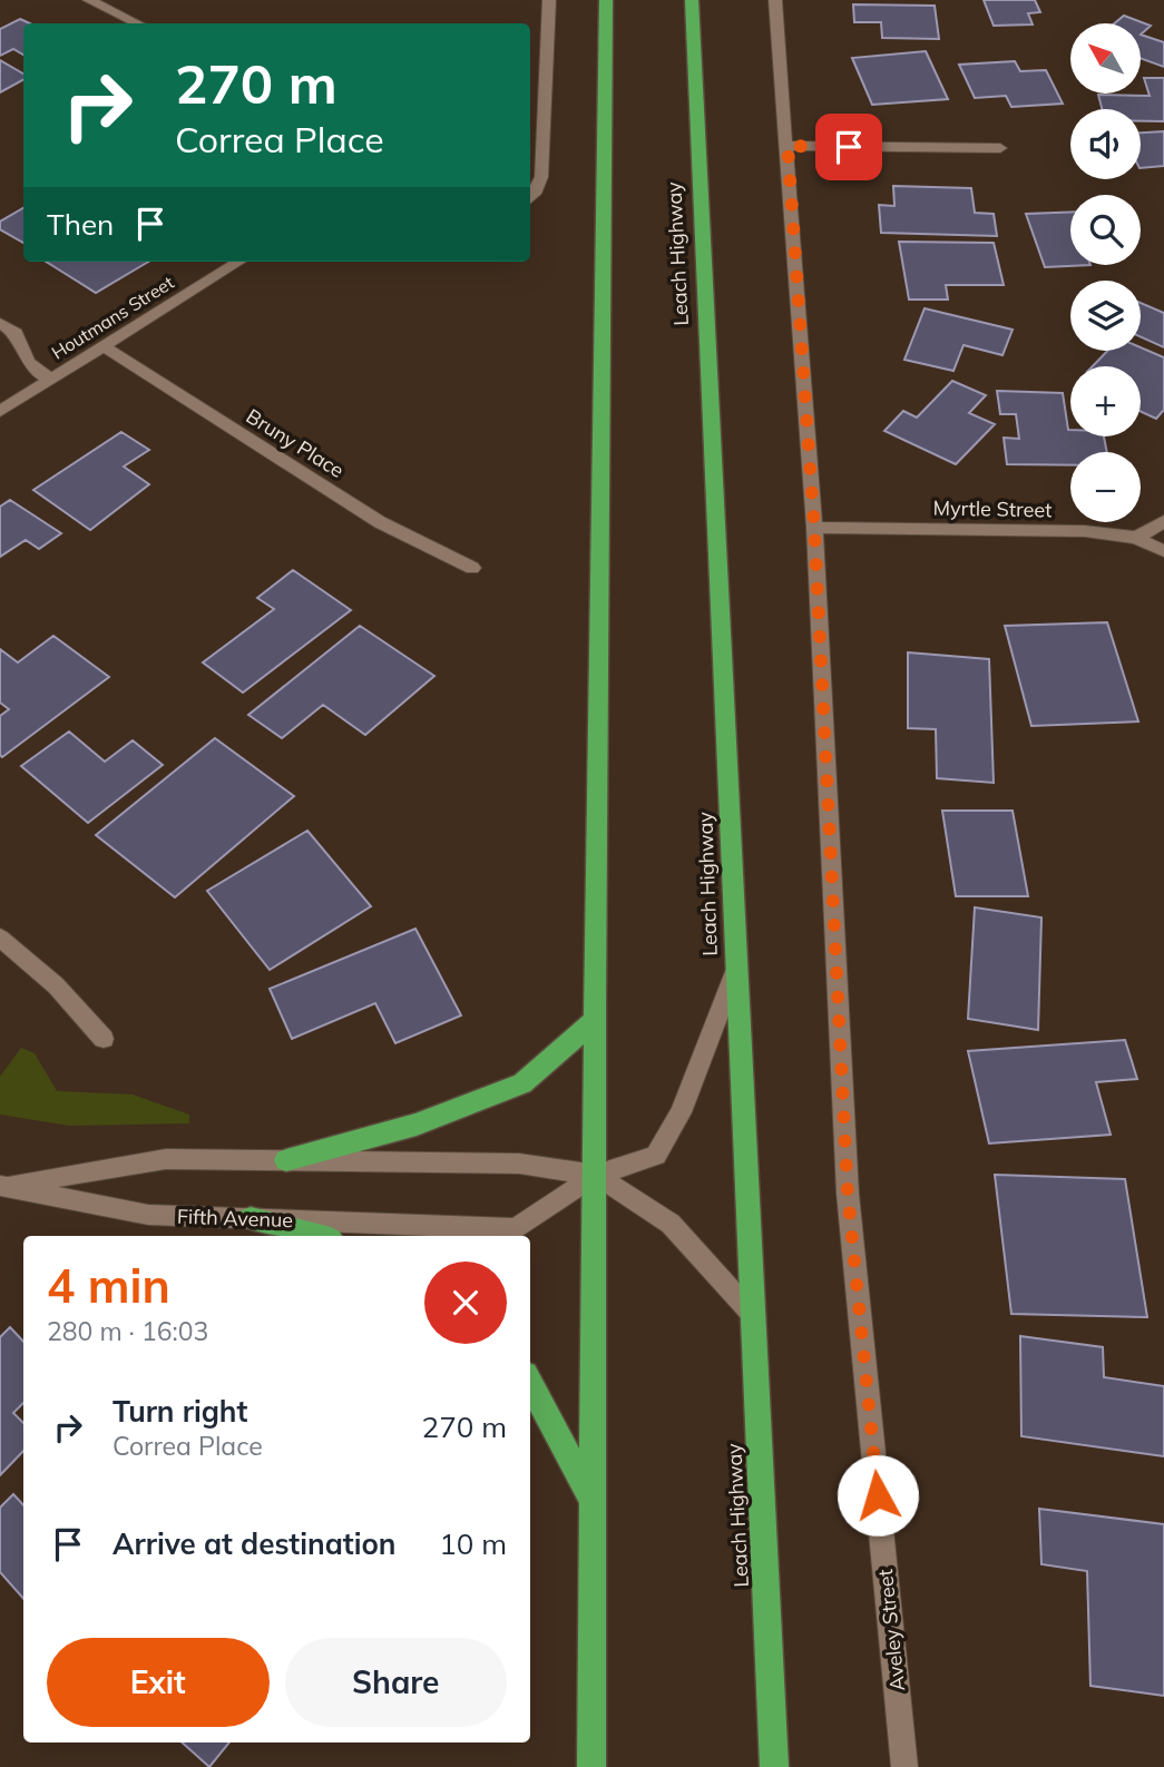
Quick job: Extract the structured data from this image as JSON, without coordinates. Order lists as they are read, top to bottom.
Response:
{
  "streets": {
    "highway": ["Leach Highway"],
    "street": [
      "Houtmans Street",
      "Bruny Place",
      "Myrtle Street",
      "Fifth Avenue",
      "Aveley Street"
    ]
  },
  "crossings": [
    ["Leach Highway", "Fifth Avenue"],
    ["Houtmans Street", "Bruny Place"],
    ["Myrtle Street", "Aveley Street"]
  ],
  "north": "top left",
  "page": {
    "map_buttons": ["+", "−"],
    "turn": ["270 m", "Correa Place"],
    "then": "Then",
    "heading": ["4 min", "280 m · 16:03"],
    "list": [
      {
        "name": "Turn right",
        "note": "Correa Place",
        "value": "270 m"
      },
      {
        "name": "Arrive at destination",
        "value": "10 m"
      }
    ],
    "buttons": ["Exit", "Share"]
  }
}
